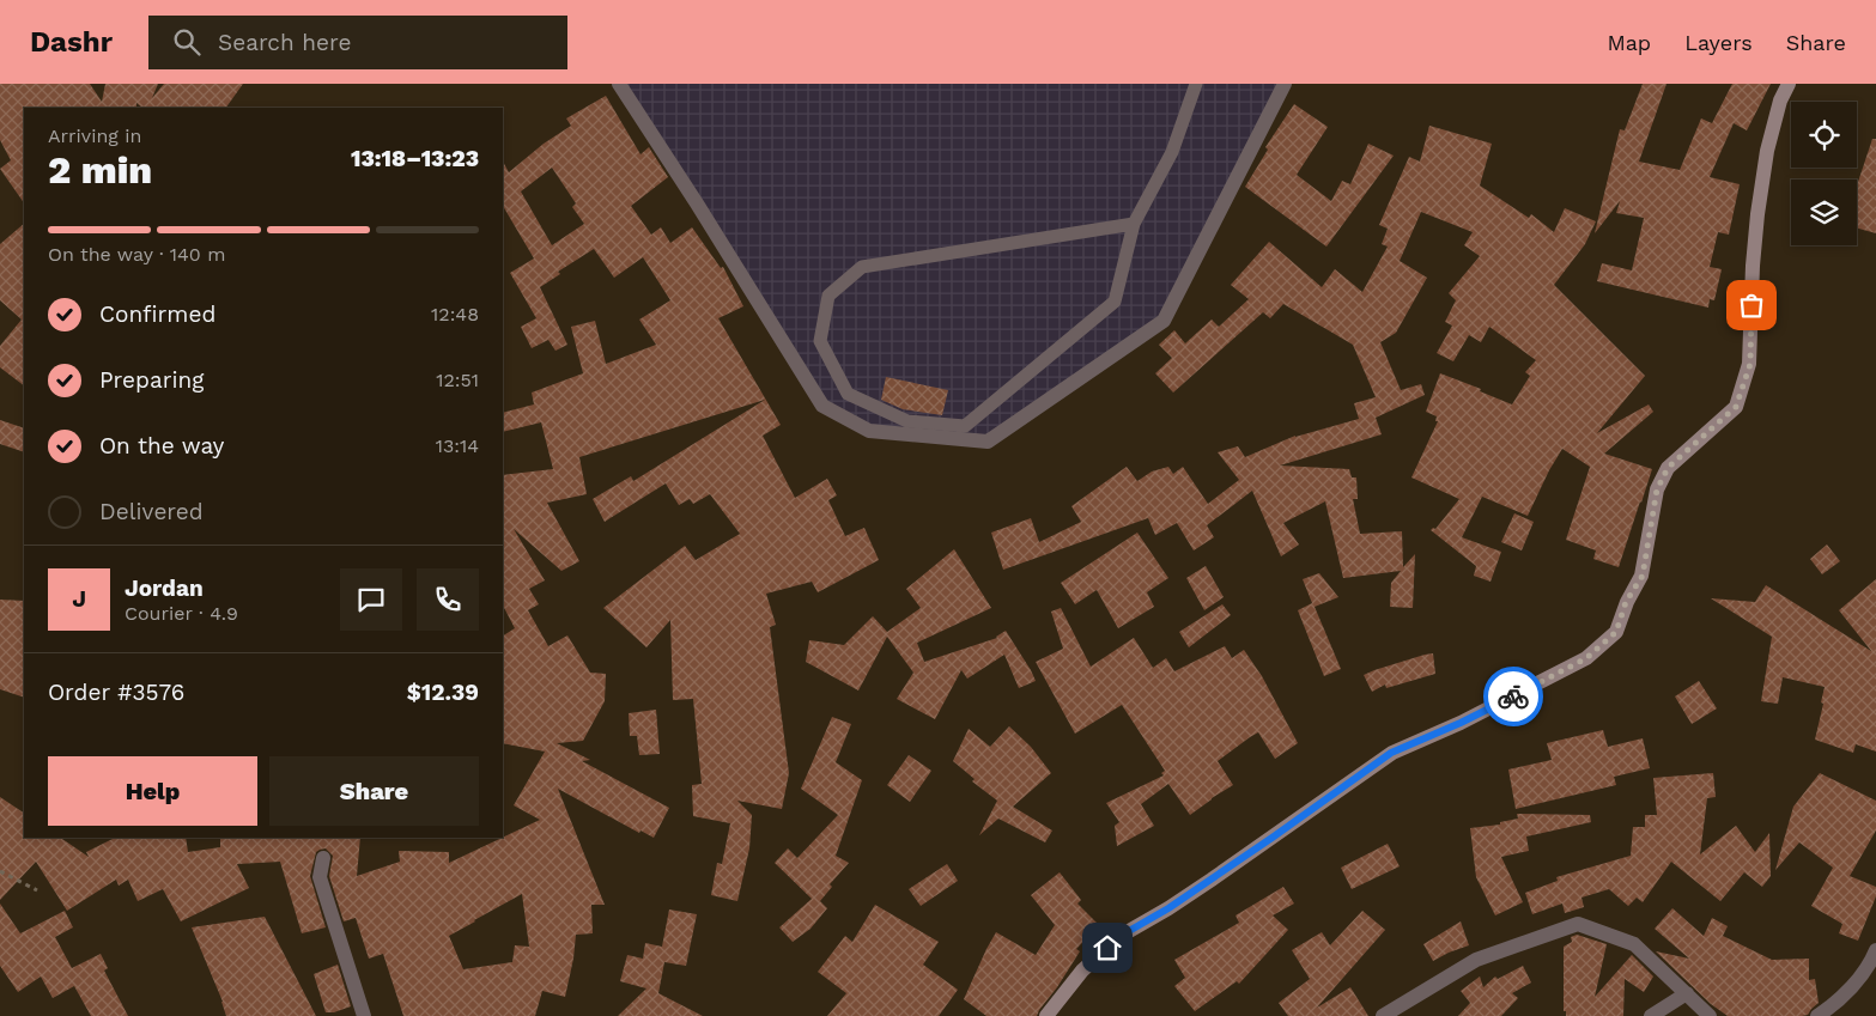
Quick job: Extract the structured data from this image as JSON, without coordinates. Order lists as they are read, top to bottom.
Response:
{
  "page": {
    "header": "Dashr",
    "search": "Search here",
    "nav": ["Map", "Layers", "Share"],
    "heading": ["2 min", "Arriving in", "13:18–13:23"],
    "panel": [
      "Jordan",
      "Courier · 4.9",
      "Order #3576",
      "$12.39"
    ],
    "bar": "On the way · 140 m",
    "list": [
      ["Confirmed", "12:48"],
      ["Preparing", "12:51"],
      ["On the way", "13:14"],
      "Delivered"
    ],
    "round": "J",
    "buttons": ["Help", "Share"]
  }
}
